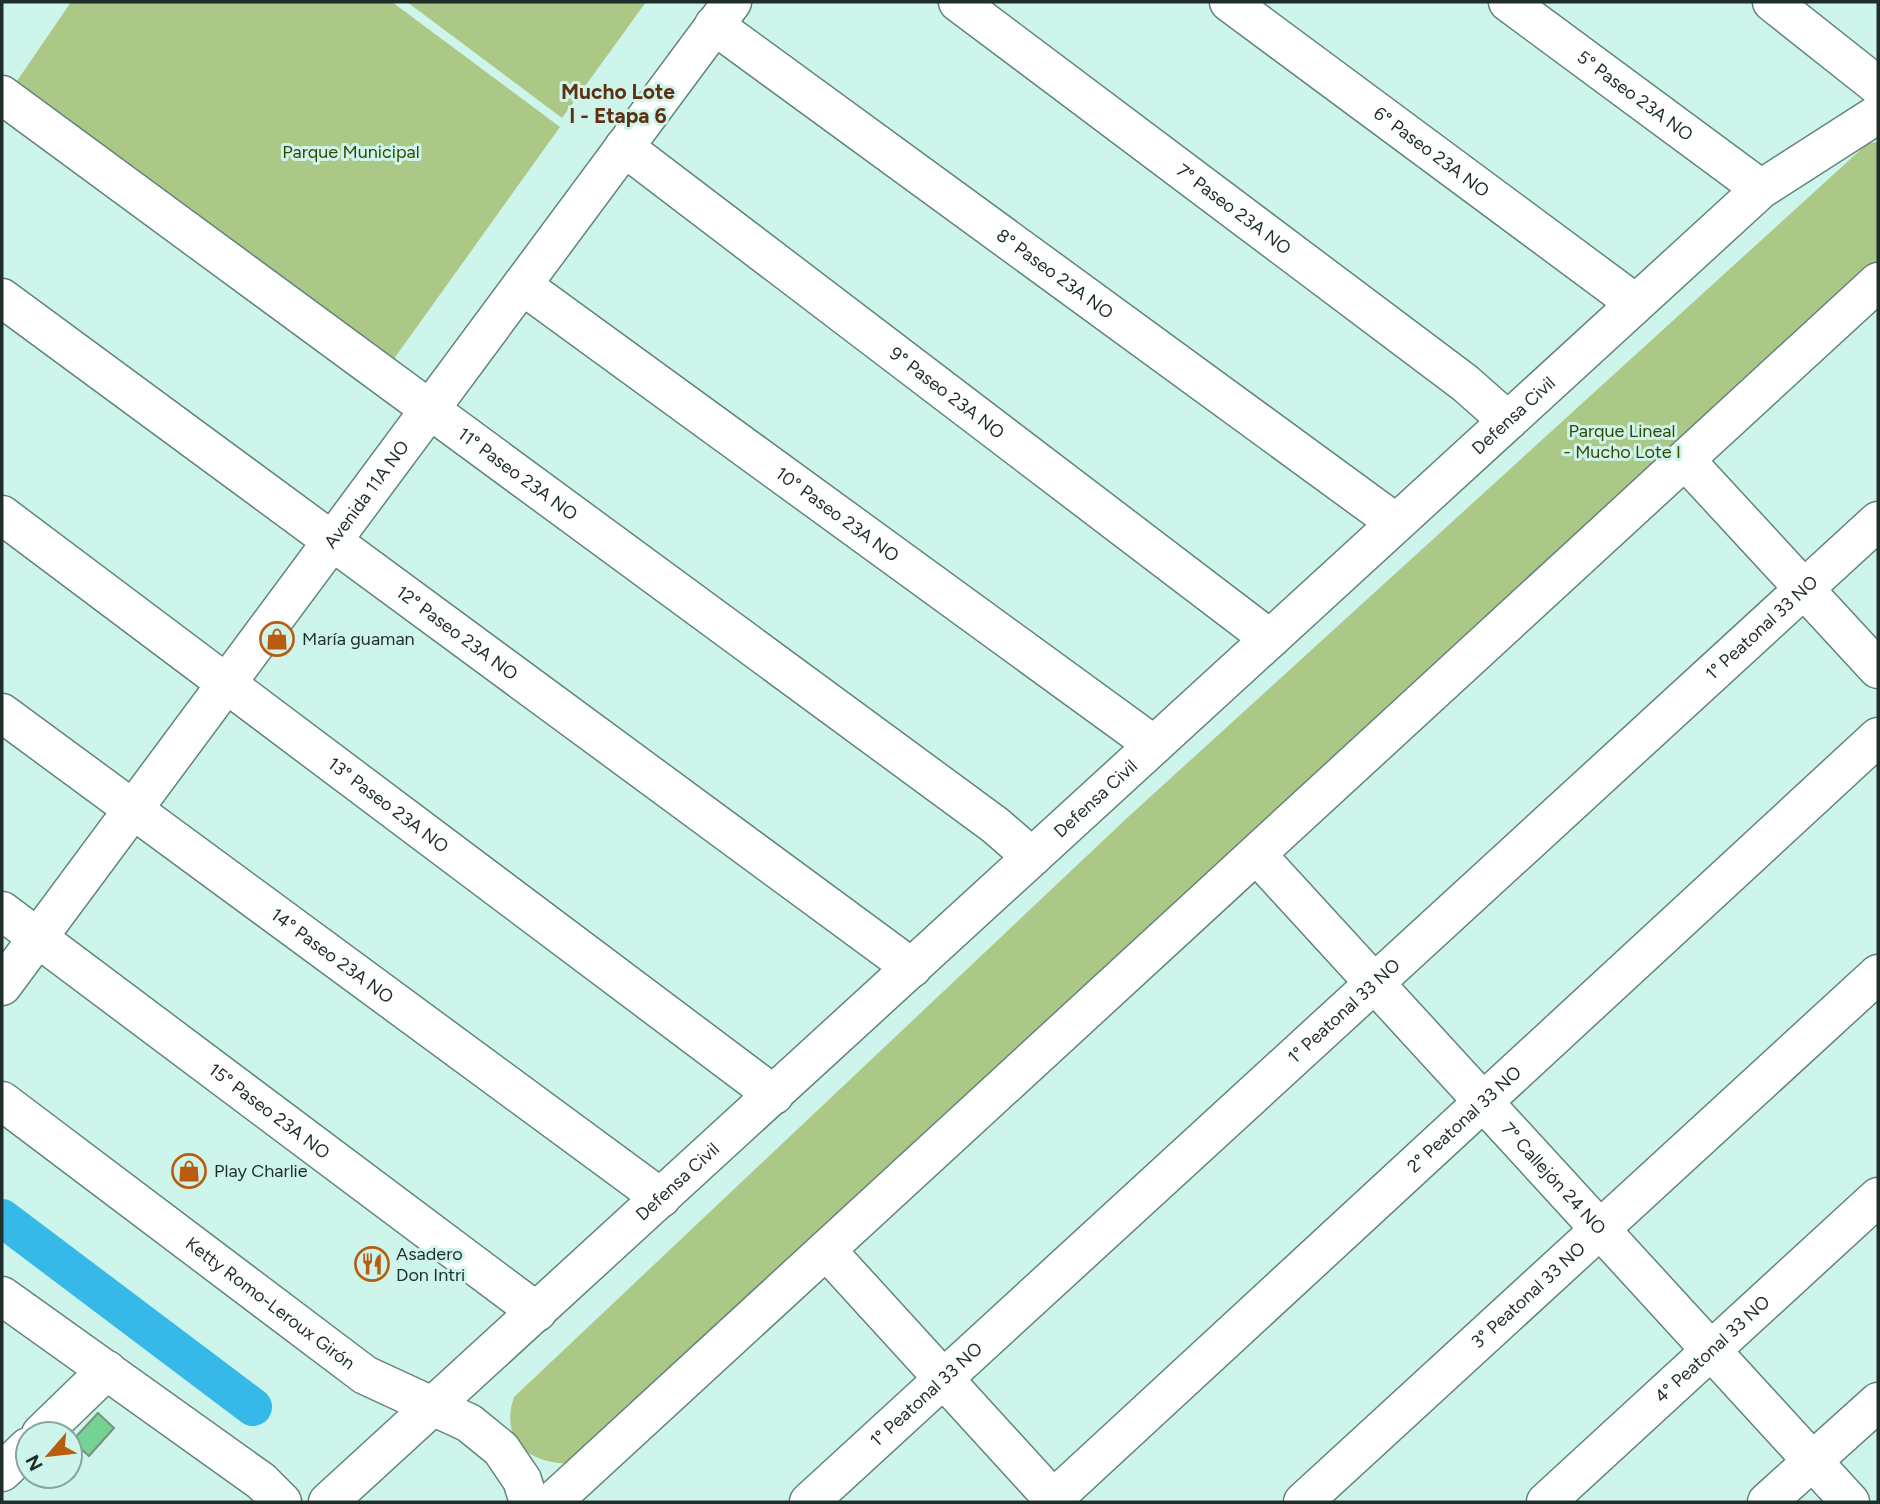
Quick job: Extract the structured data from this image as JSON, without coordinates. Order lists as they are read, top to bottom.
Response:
{
  "streets": {
    "street": [
      "5° Paseo 23A NO",
      "6° Paseo 23A NO",
      "7° Paseo 23A NO",
      "8° Paseo 23A NO",
      "9° Paseo 23A NO",
      "Defensa Civil",
      "11° Paseo 23A NO",
      "Avenida 11A NO",
      "10° Paseo 23A NO",
      "1° Peatonal 33 NO",
      "12° Paseo 23A NO",
      "13° Paseo 23A NO",
      "14° Paseo 23A NO",
      "15° Paseo 23A NO",
      "2° Peatonal 33 NO",
      "7° Callejón 24 NO",
      "3° Peatonal 33 NO",
      "Ketty Romo-Leroux Girón",
      "4° Peatonal 33 NO"
    ]
  },
  "crossings": [
    ["5° Paseo 23A NO", "Defensa Civil"],
    ["6° Paseo 23A NO", "Defensa Civil"],
    ["7° Paseo 23A NO", "Defensa Civil"],
    ["8° Paseo 23A NO", "Defensa Civil"],
    ["8° Paseo 23A NO", "Avenida 11A NO"],
    ["9° Paseo 23A NO", "Defensa Civil"],
    ["9° Paseo 23A NO", "Avenida 11A NO"],
    ["Defensa Civil", "11° Paseo 23A NO"],
    ["Defensa Civil", "10° Paseo 23A NO"],
    ["Defensa Civil", "12° Paseo 23A NO"],
    ["Defensa Civil", "13° Paseo 23A NO"],
    ["Defensa Civil", "14° Paseo 23A NO"],
    ["Defensa Civil", "15° Paseo 23A NO"],
    ["Defensa Civil", "Ketty Romo-Leroux Girón"],
    ["11° Paseo 23A NO", "Avenida 11A NO"],
    ["Avenida 11A NO", "10° Paseo 23A NO"],
    ["Avenida 11A NO", "12° Paseo 23A NO"],
    ["Avenida 11A NO", "13° Paseo 23A NO"],
    ["Avenida 11A NO", "14° Paseo 23A NO"],
    ["Avenida 11A NO", "15° Paseo 23A NO"],
    ["1° Peatonal 33 NO", "7° Callejón 24 NO"],
    ["2° Peatonal 33 NO", "7° Callejón 24 NO"],
    ["7° Callejón 24 NO", "3° Peatonal 33 NO"],
    ["7° Callejón 24 NO", "4° Peatonal 33 NO"]
  ],
  "districts": ["Mucho Lote I - Etapa 6"],
  "parks": ["Parque Municipal", "Parque Lineal - Mucho Lote I"],
  "places": {
    "shop": ["María guaman", "Play Charlie"],
    "restaurant": ["Asadero Don Intri"]
  },
  "north": "bottom left"
}
